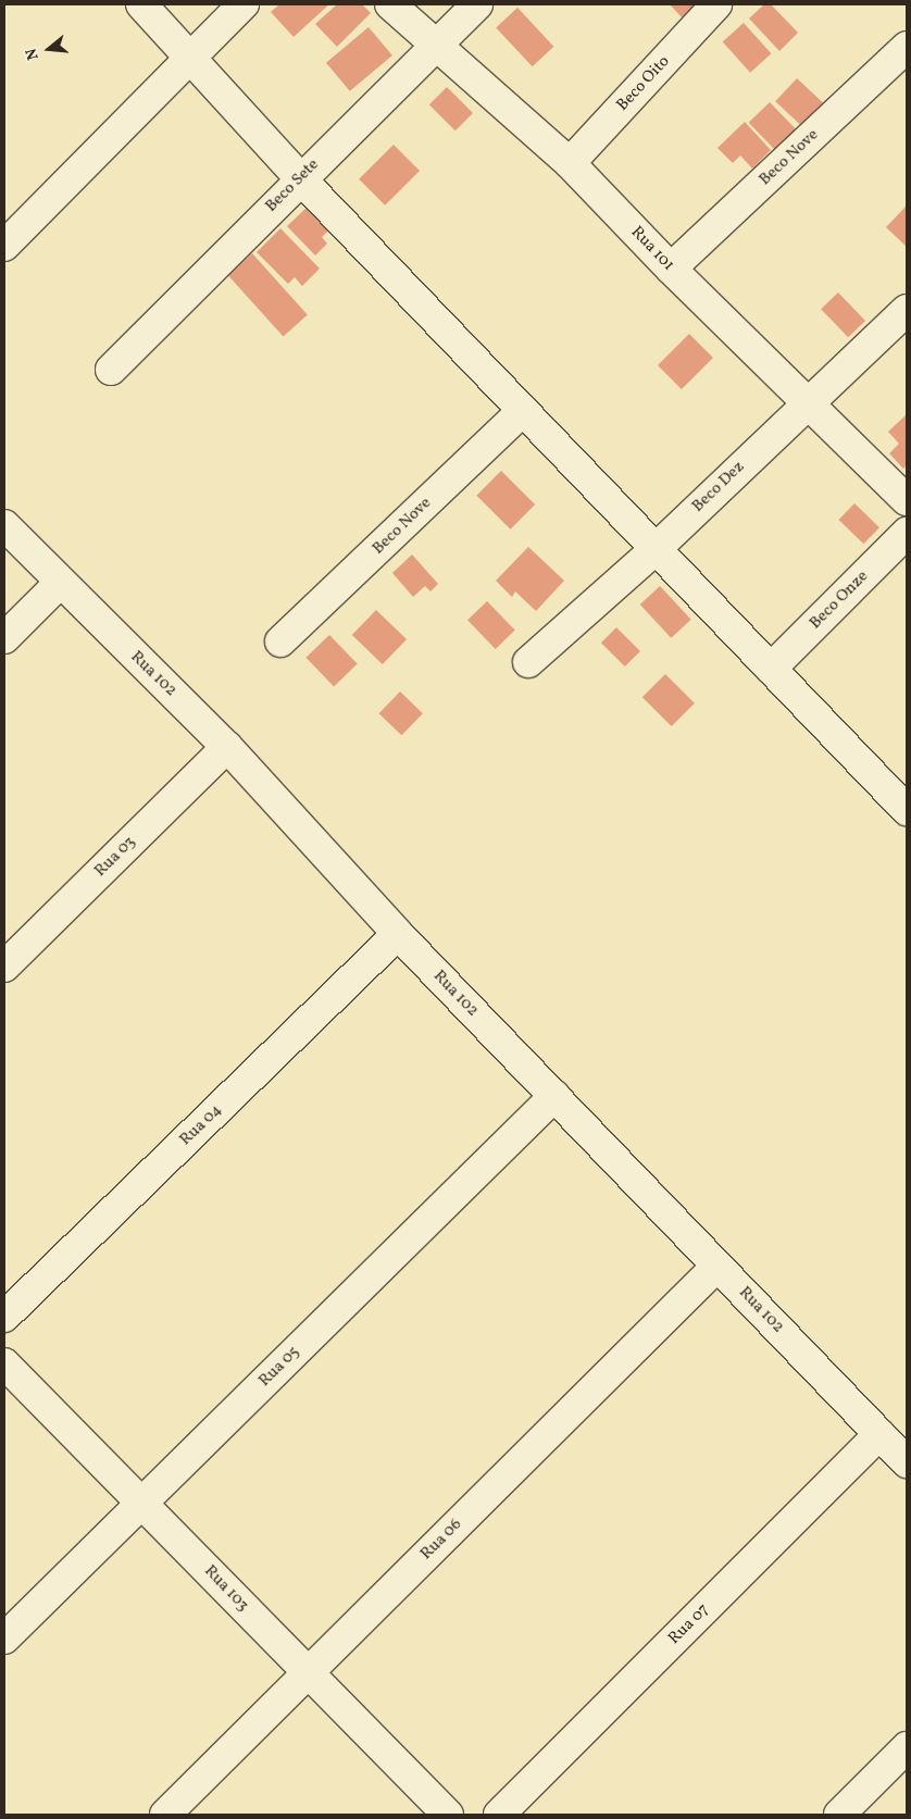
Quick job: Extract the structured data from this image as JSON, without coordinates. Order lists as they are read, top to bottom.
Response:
{
  "streets": {
    "street": [
      "Beco Oito",
      "Beco Nove",
      "Beco Sete",
      "Rua 101",
      "Beco Dez",
      "Beco Onze",
      "Rua 102",
      "Rua 03",
      "Rua 04",
      "Rua 05",
      "Rua 06",
      "Rua 103",
      "Rua 07"
    ]
  },
  "crossings": [
    ["Beco Oito", "Rua 101"],
    ["Beco Nove", "Rua 101"],
    ["Beco Sete", "Rua 101"],
    ["Rua 101", "Beco Dez"],
    ["Rua 102", "Rua 03"],
    ["Rua 102", "Rua 04"],
    ["Rua 102", "Rua 05"],
    ["Rua 102", "Rua 06"],
    ["Rua 102", "Rua 07"],
    ["Rua 05", "Rua 103"],
    ["Rua 06", "Rua 103"]
  ],
  "north": "left"
}
